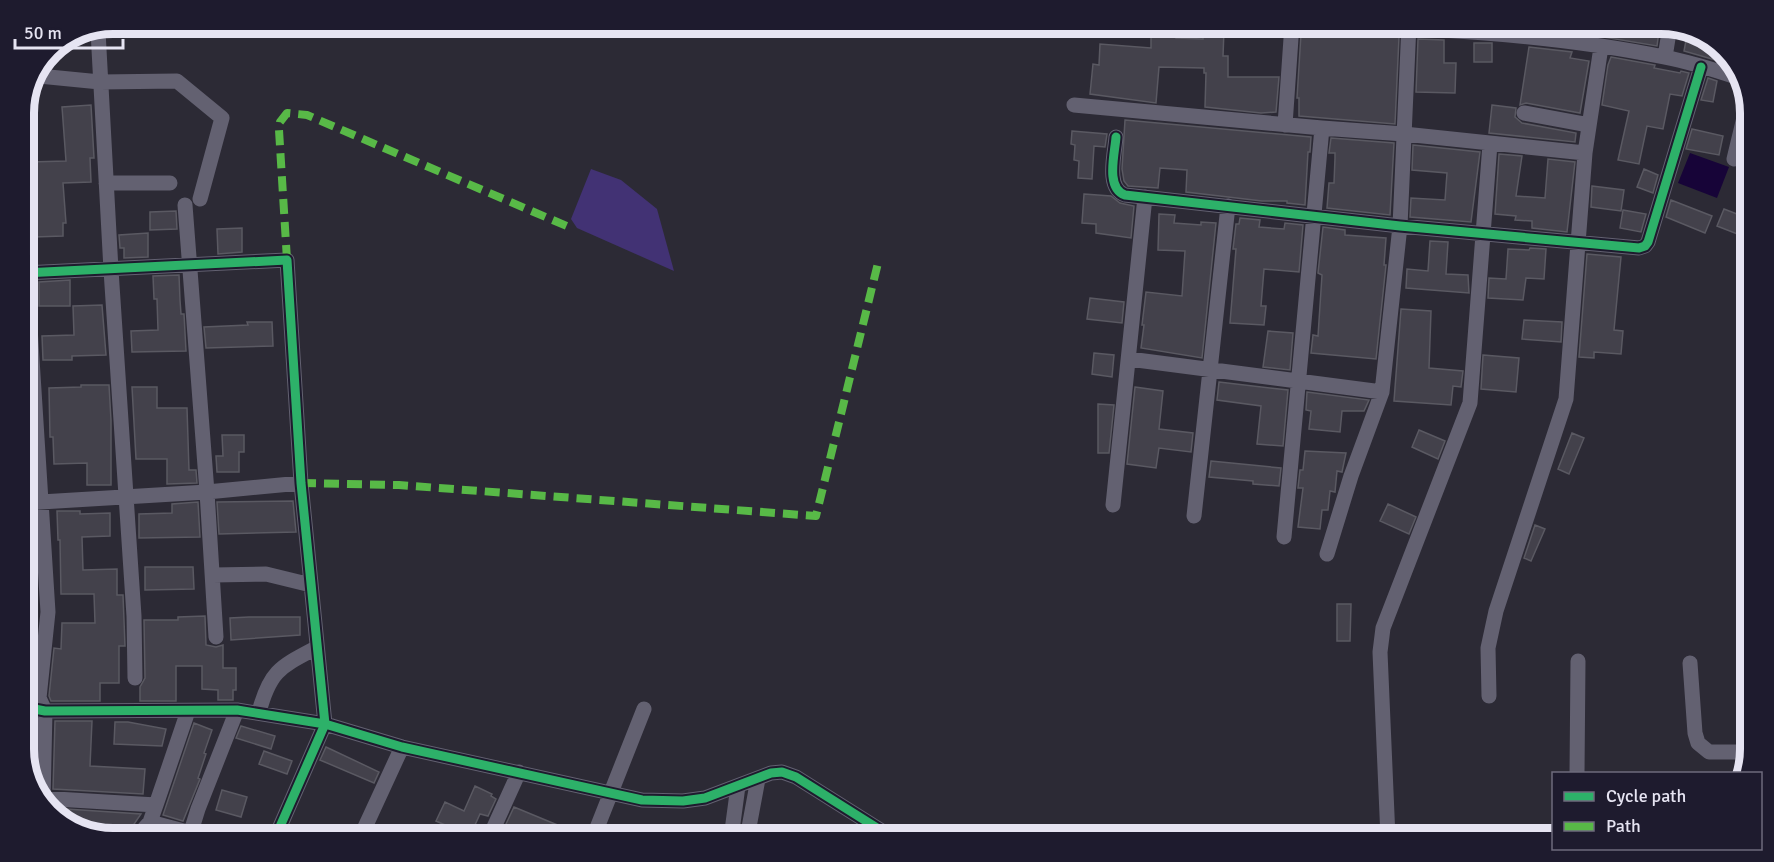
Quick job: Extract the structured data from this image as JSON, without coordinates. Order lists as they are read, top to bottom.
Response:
{
  "legend": ["Cycle path", "Path"],
  "scale_bar": "50 m"
}
